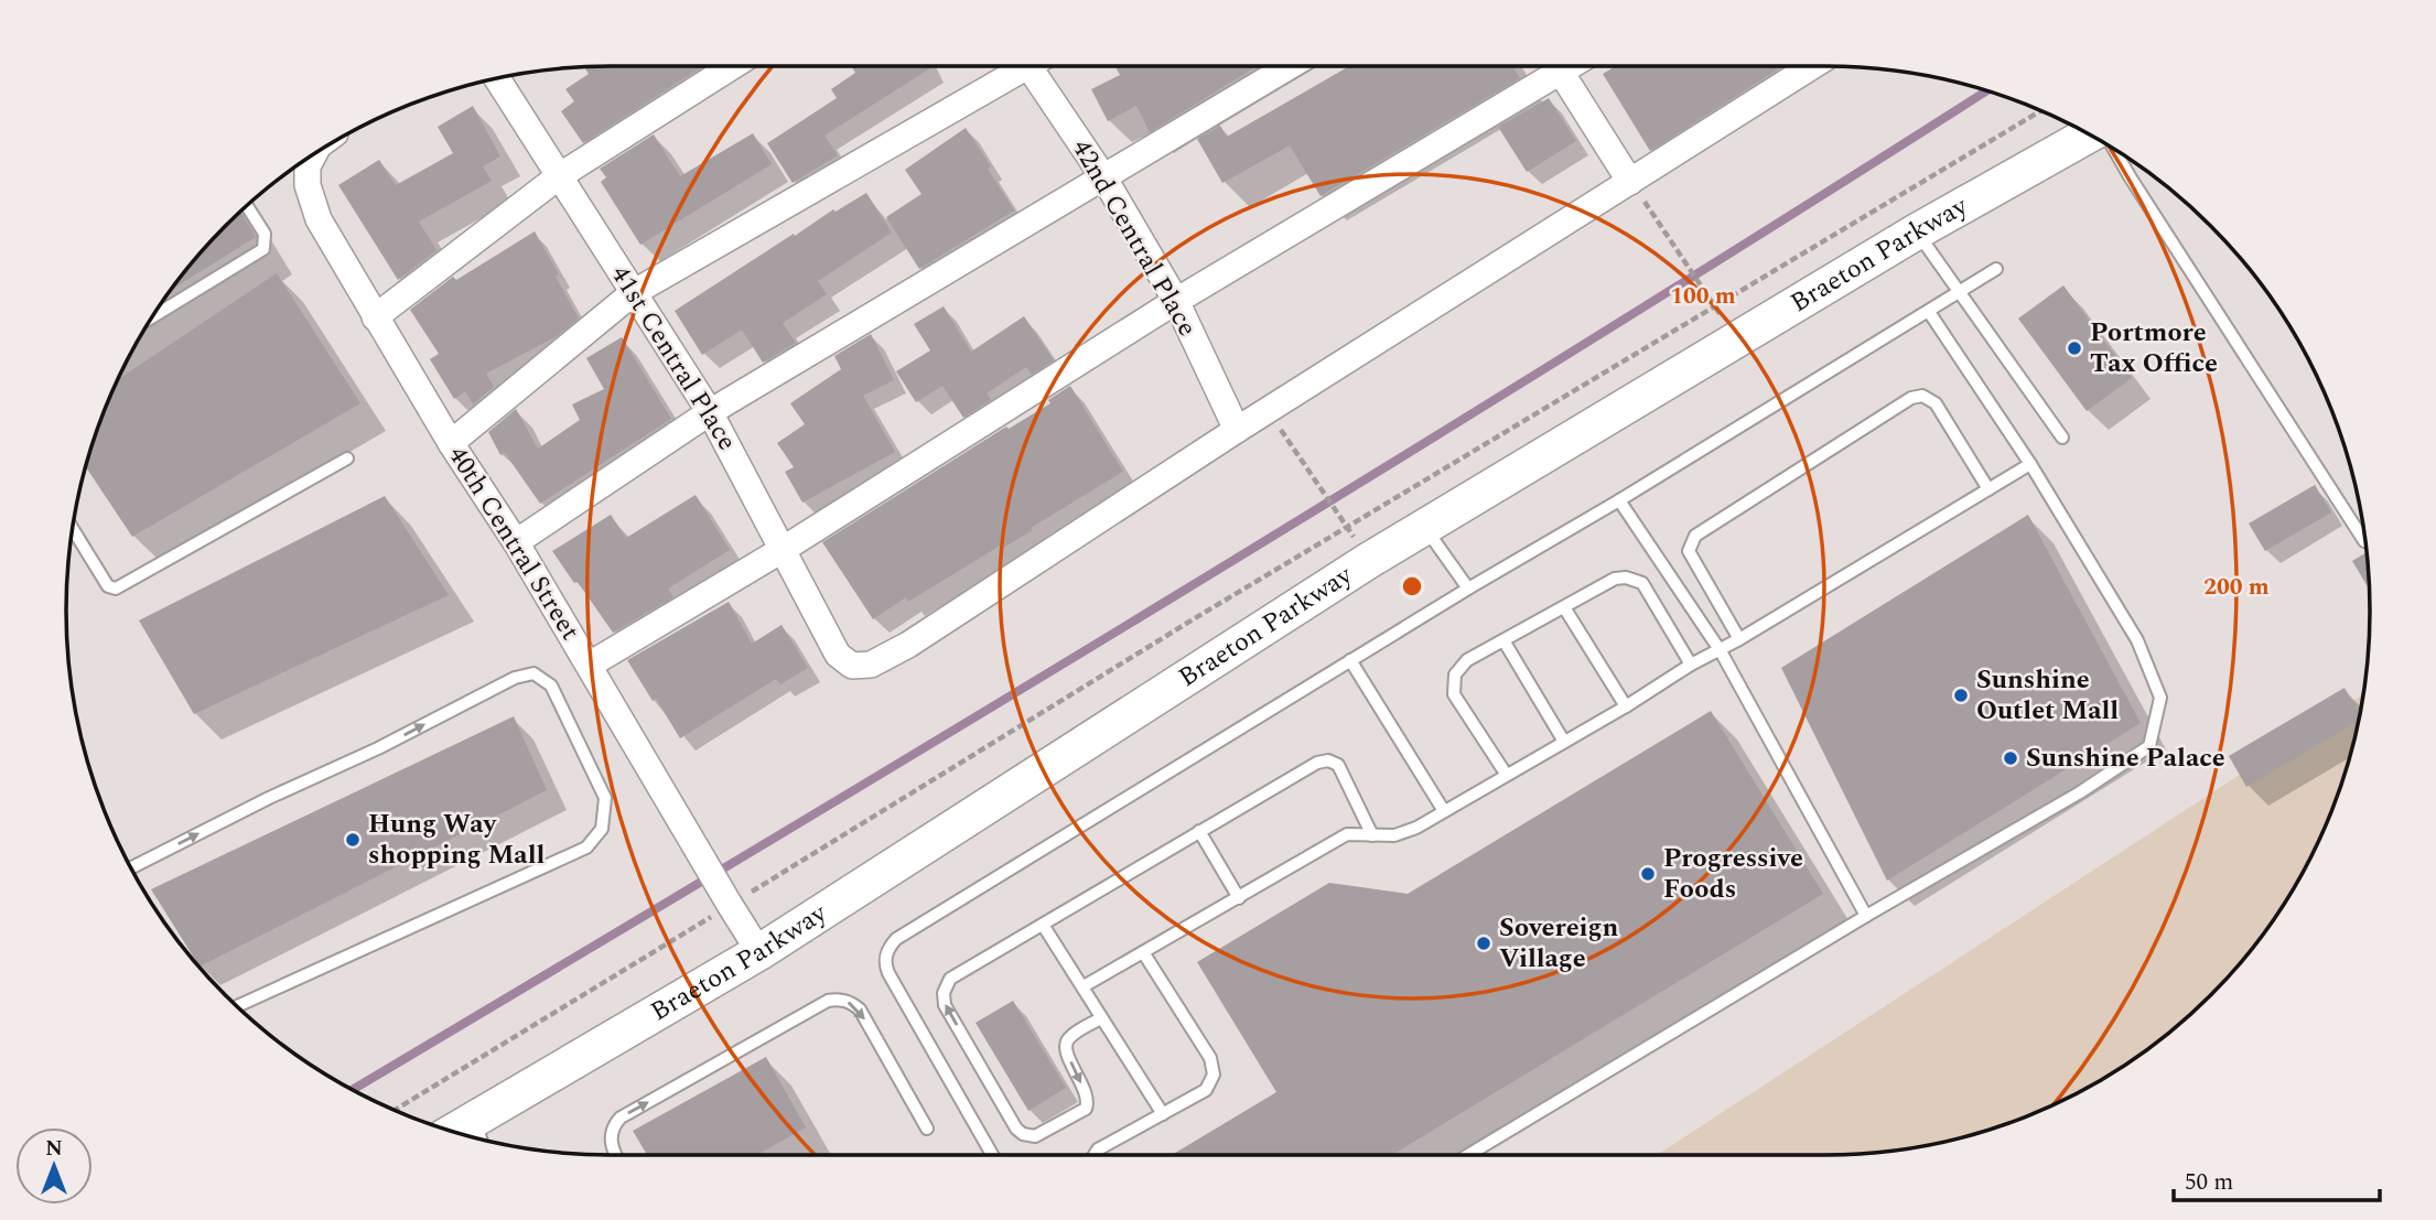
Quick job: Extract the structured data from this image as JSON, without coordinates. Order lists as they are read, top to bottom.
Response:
{
  "streets": {
    "main road": ["Braeton Parkway"],
    "street": ["42nd Central Place", "41st Central Place", "40th Central Street"]
  },
  "crossings": [
    ["42nd Central Place", "41st Central Place"],
    ["Braeton Parkway", "40th Central Street"]
  ],
  "places": [
    "Portmore Tax Office",
    "Sunshine Outlet Mall",
    "Sunshine Palace",
    "Hung Way shopping Mall",
    "Progressive Foods",
    "Sovereign Village"
  ],
  "scale_bar": "50 m",
  "north": "top",
  "rings": ["100 m", "200 m"]
}
